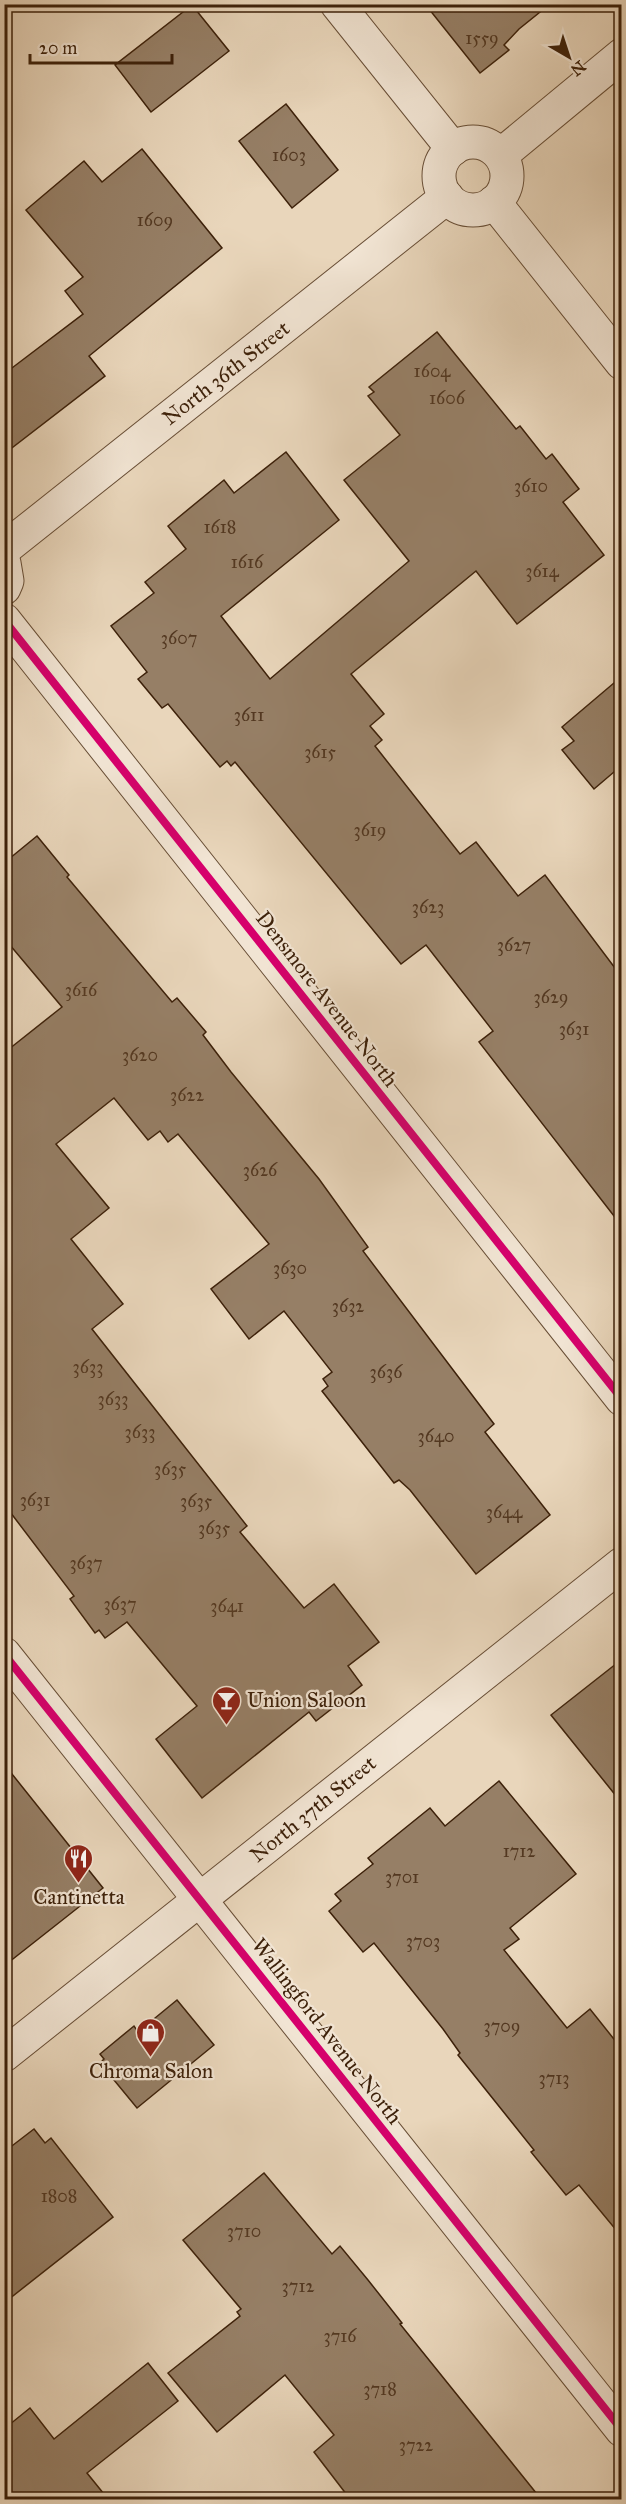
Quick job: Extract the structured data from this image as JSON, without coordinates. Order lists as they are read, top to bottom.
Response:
{
  "streets": {
    "street": [
      "North 36th Street",
      "Densmore Avenue North",
      "North 37th Street",
      "Wallingford Avenue North"
    ]
  },
  "crossings": [
    ["North 37th Street", "Wallingford Avenue North"]
  ],
  "places": {
    "bar": ["Union Saloon"],
    "restaurant": ["Cantinetta"],
    "shop": ["Chroma Salon"]
  },
  "house_numbers": [
    "1559",
    "1603",
    "1609",
    "1604",
    "1606",
    "3610",
    "1618",
    "1616",
    "3614",
    "3607",
    "3611",
    "3615",
    "3619",
    "3623",
    "3627",
    "3616",
    "3629",
    "3631",
    "3620",
    "3622",
    "3626",
    "3630",
    "3632",
    "3633",
    "3636",
    "3633",
    "3633",
    "3640",
    "3635",
    "3631",
    "3635",
    "3644",
    "3635",
    "3637",
    "3637",
    "3641",
    "1712",
    "3701",
    "3703",
    "3709",
    "3713",
    "1808",
    "3710",
    "3712",
    "3716",
    "3718",
    "3722"
  ],
  "scale_bar": "20 m",
  "north": "bottom right"
}
